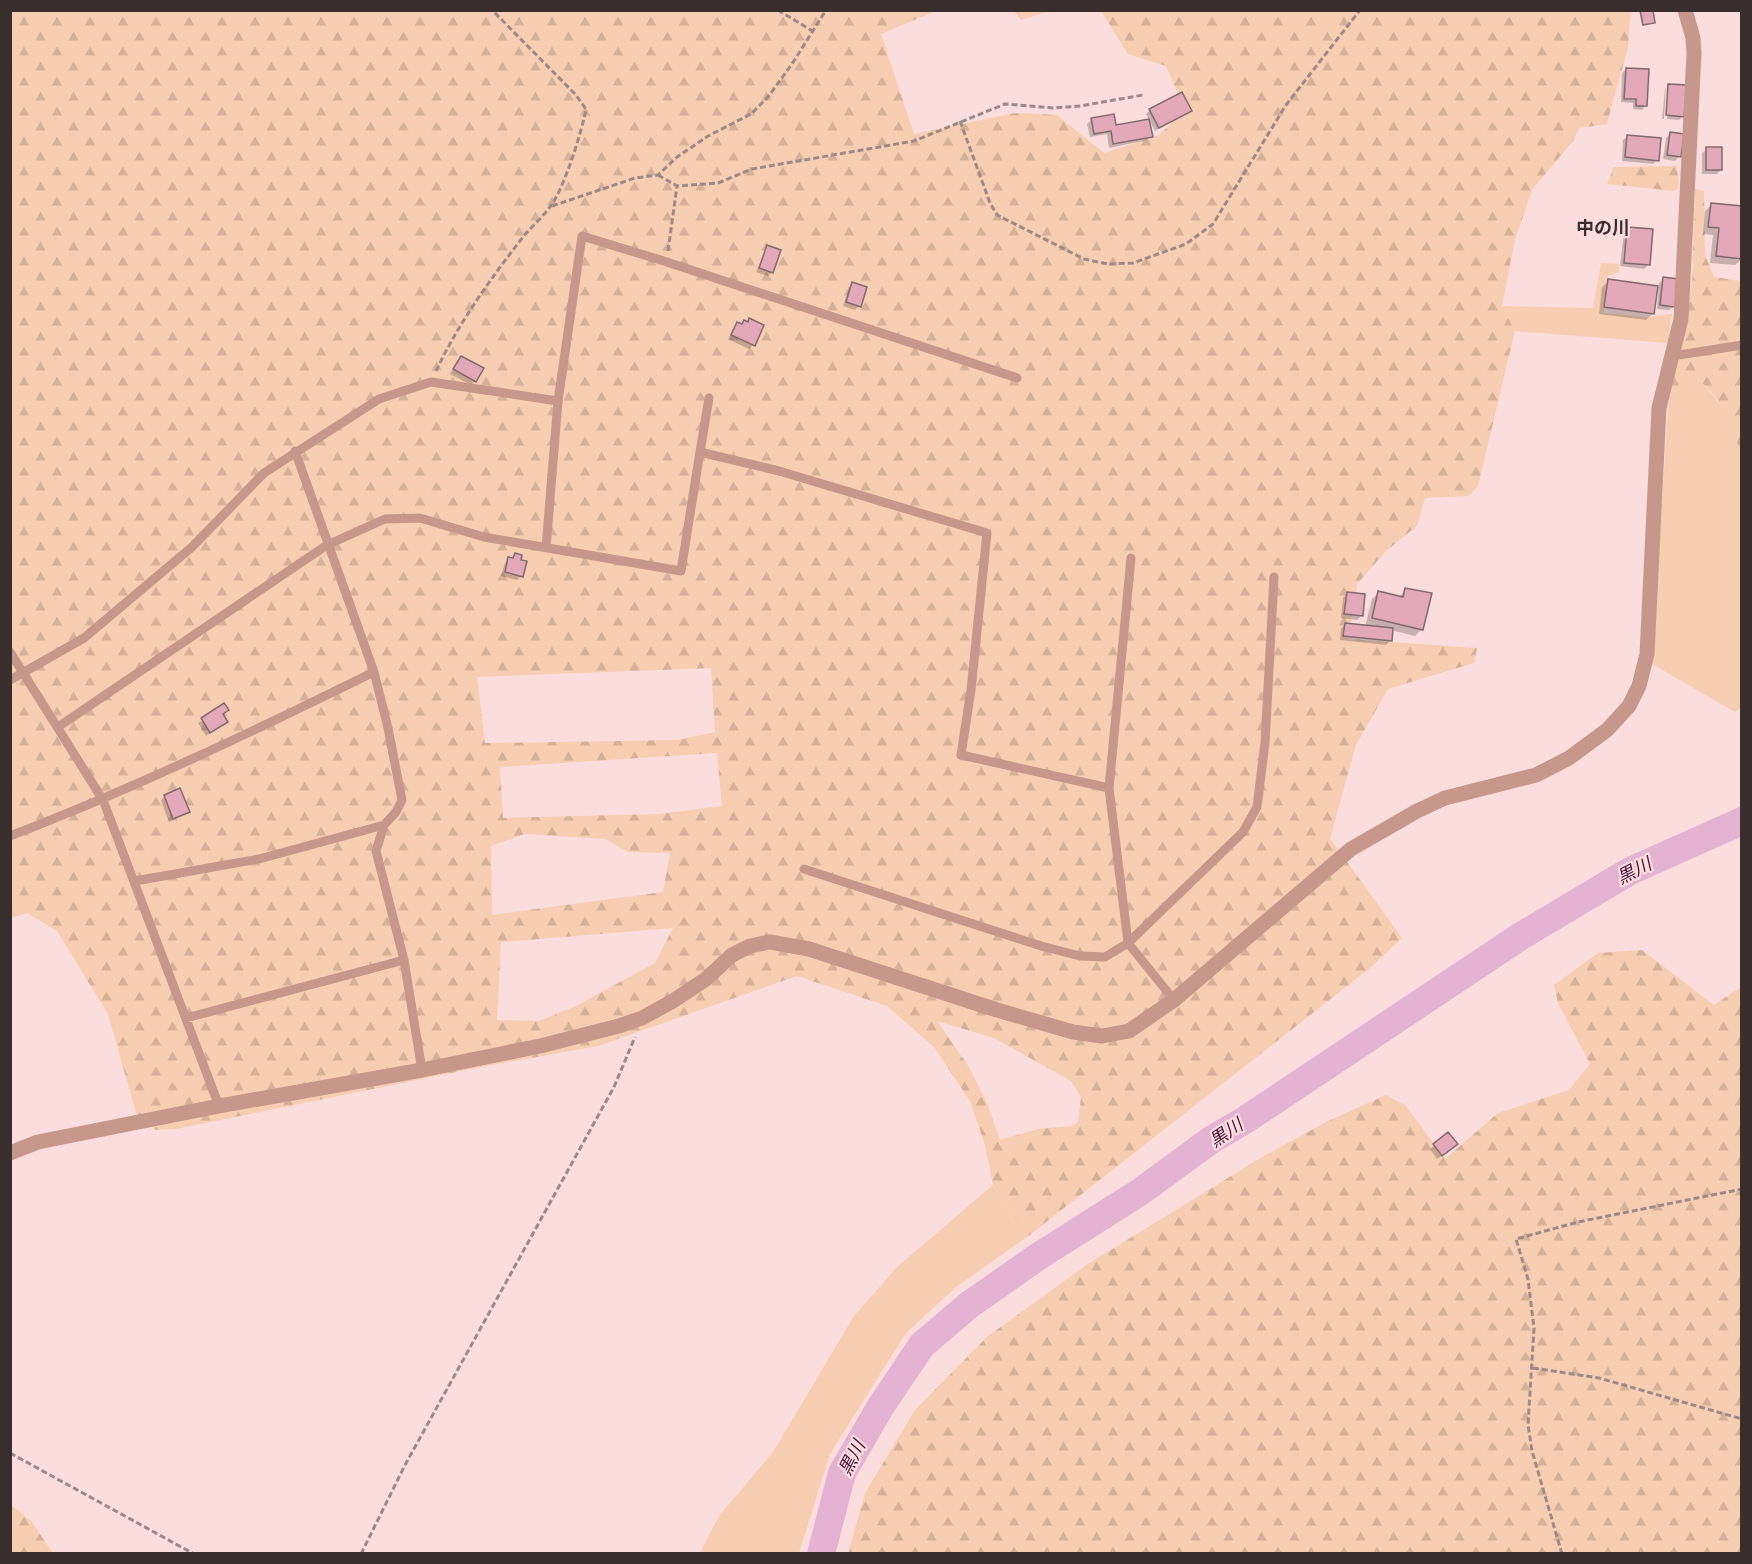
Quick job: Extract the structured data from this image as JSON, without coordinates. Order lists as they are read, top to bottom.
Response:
{
  "districts": ["中の川"],
  "water": ["黒川"]
}
